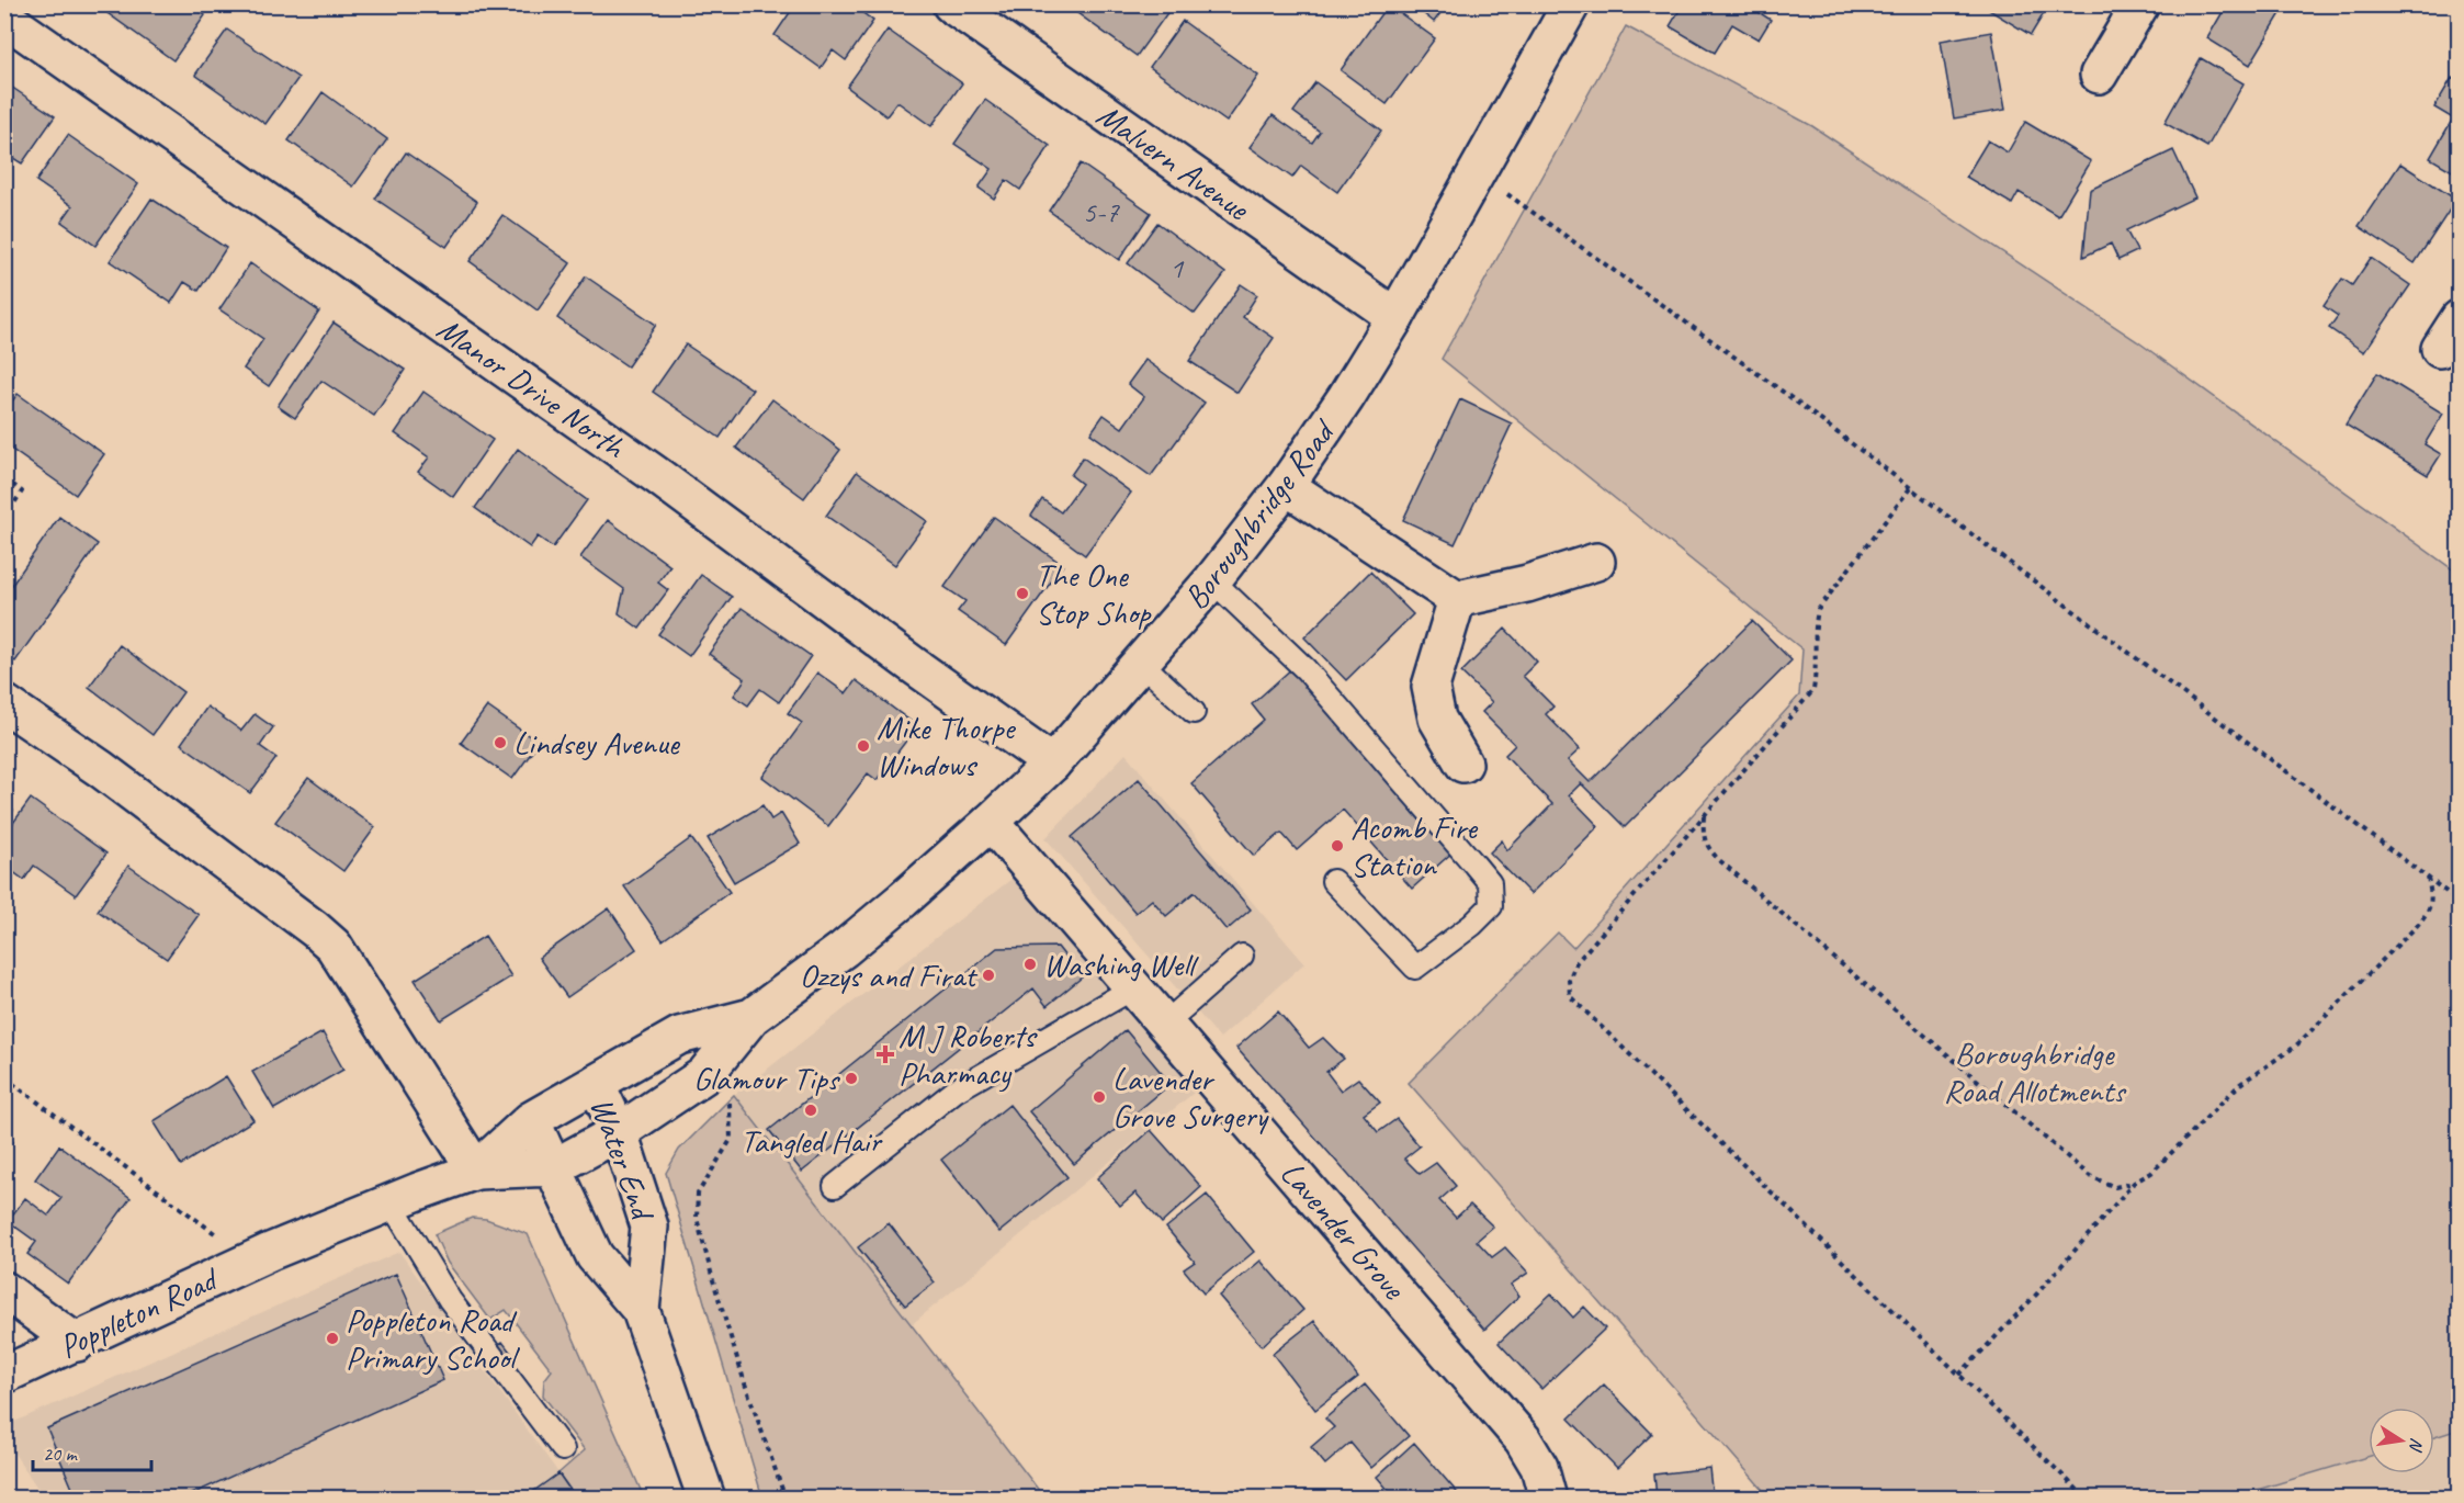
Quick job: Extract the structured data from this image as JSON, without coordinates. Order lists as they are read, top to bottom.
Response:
{
  "streets": {
    "street": [
      "Malvern Avenue",
      "Manor Drive North",
      "Boroughbridge Road",
      "Water End",
      "Lavender Grove",
      "Poppleton Road"
    ]
  },
  "crossings": [
    ["Malvern Avenue", "Boroughbridge Road"],
    ["Manor Drive North", "Boroughbridge Road"],
    ["Boroughbridge Road", "Water End"],
    ["Boroughbridge Road", "Lavender Grove"],
    ["Boroughbridge Road", "Poppleton Road"]
  ],
  "parks": ["Boroughbridge Road Allotments"],
  "places": {
    "other": [
      "The One Stop Shop",
      "Lindsey Avenue",
      "Mike Thorpe Windows",
      "Acomb Fire Station",
      "Washing Well",
      "Ozzys and Firat",
      "Glamour Tips",
      "Lavender Grove Surgery",
      "Tangled Hair",
      "Poppleton Road Primary School"
    ],
    "health": ["M J Roberts Pharmacy"]
  },
  "house_numbers": ["5-7", "1"],
  "scale_bar": "20 m",
  "north": "right"
}
